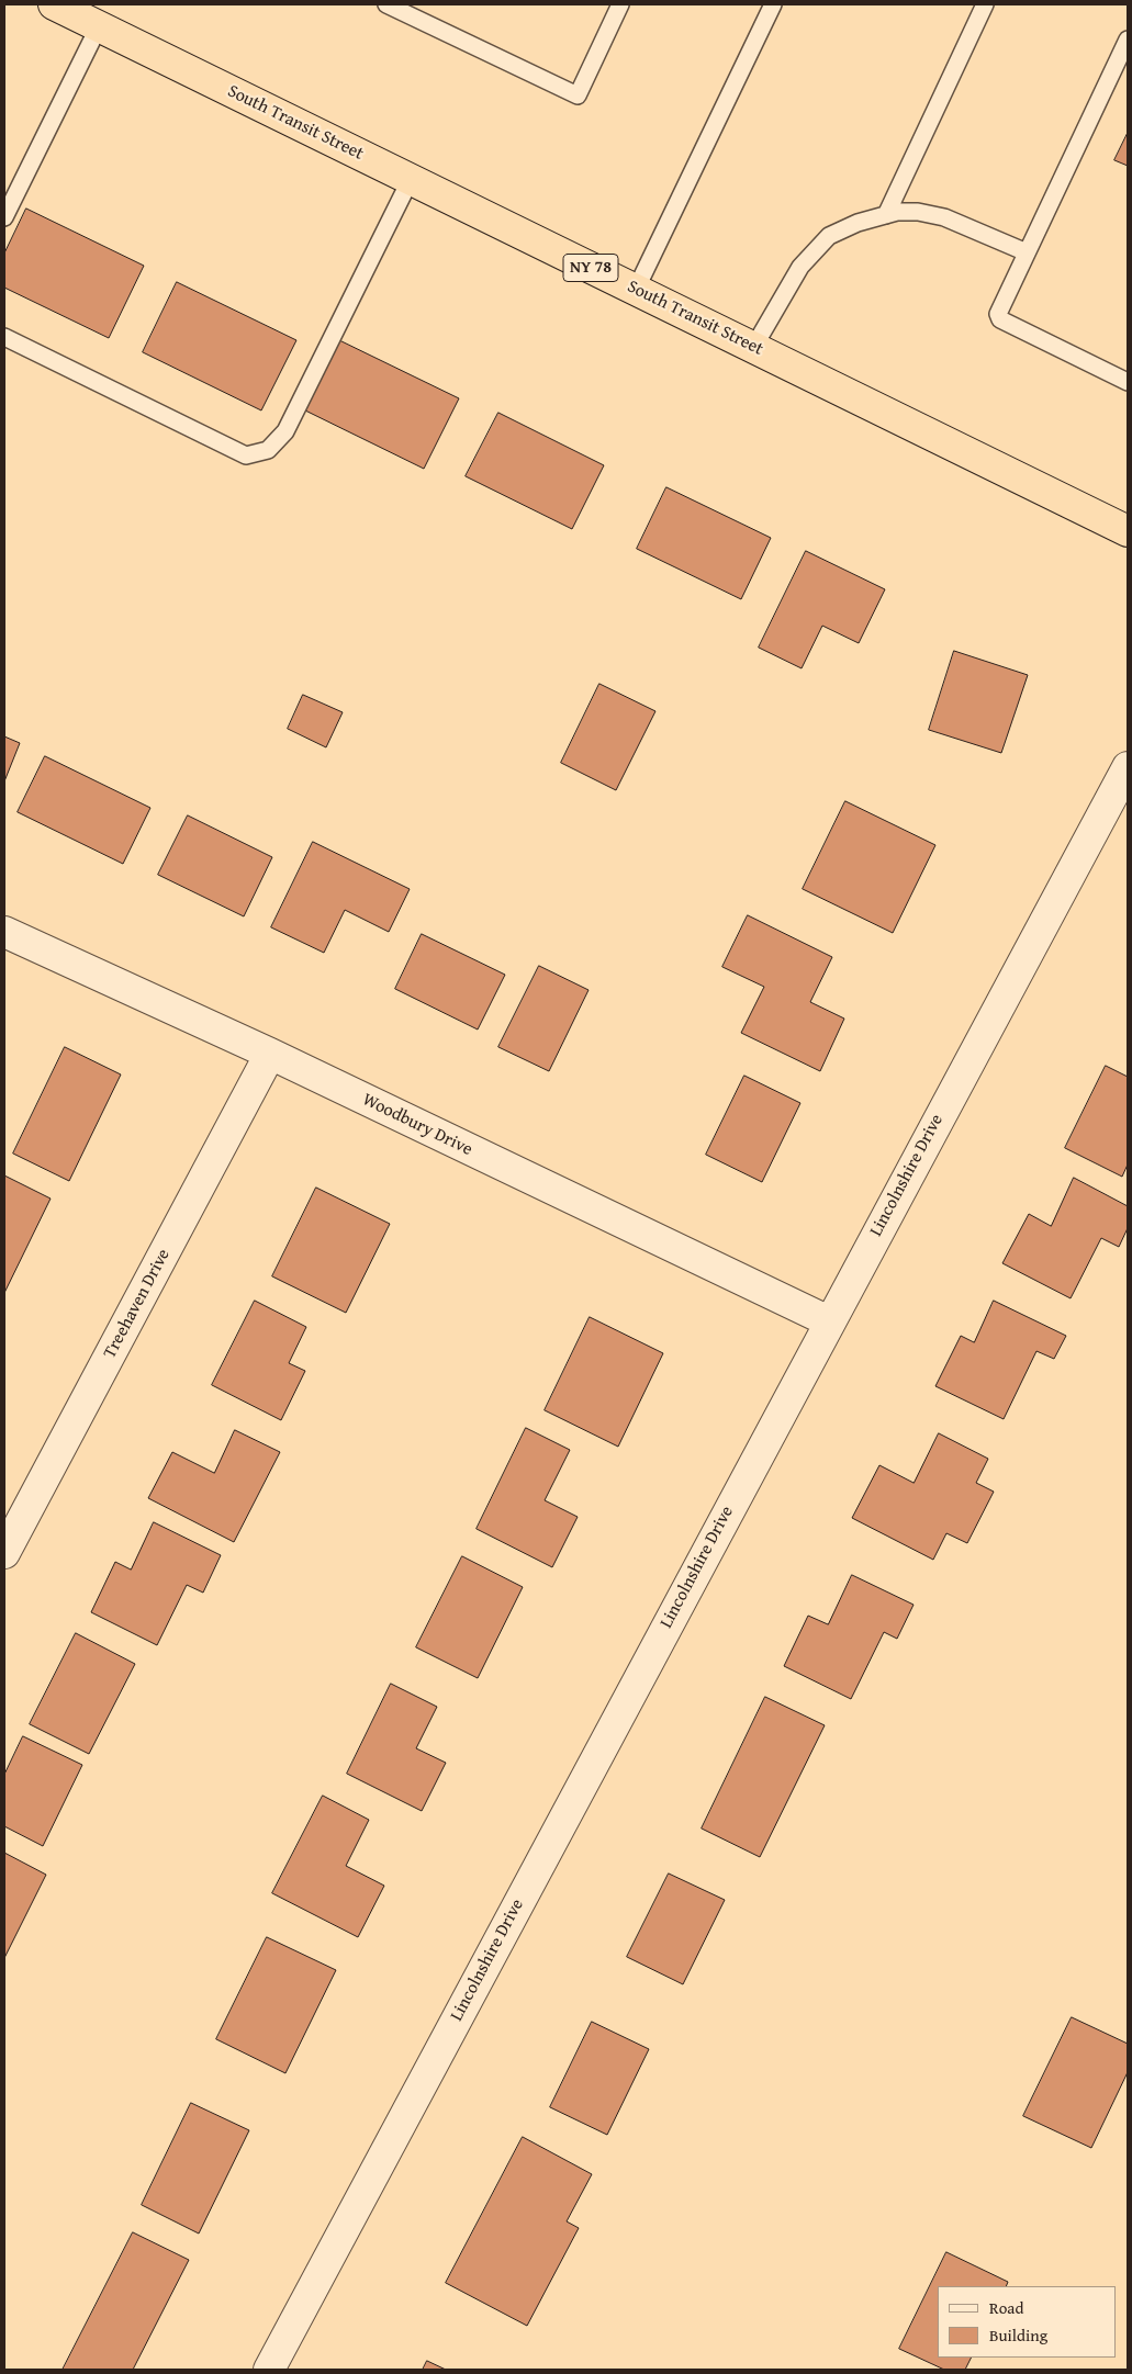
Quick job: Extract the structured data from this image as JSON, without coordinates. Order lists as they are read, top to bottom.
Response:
{
  "streets": {
    "highway": ["South Transit Street", "NY 78"],
    "street": ["Woodbury Drive", "Lincolnshire Drive", "Treehaven Drive"]
  },
  "crossings": [
    ["Woodbury Drive", "Lincolnshire Drive"],
    ["Woodbury Drive", "Treehaven Drive"]
  ],
  "legend": ["Road", "Building"]
}
